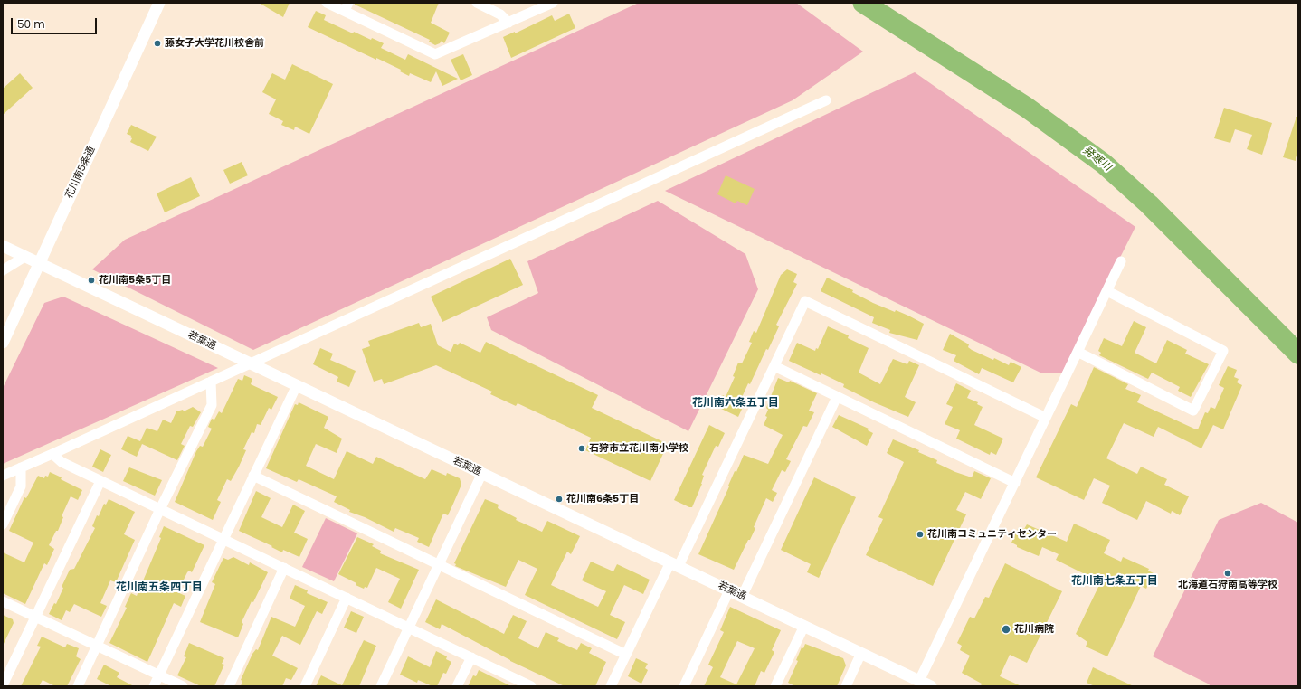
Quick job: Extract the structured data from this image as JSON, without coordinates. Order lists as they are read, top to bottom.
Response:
{
  "streets": {
    "street": ["花川南5条通", "若葉通"]
  },
  "crossings": [
    ["花川南5条通", "若葉通"]
  ],
  "districts": ["花川南六条五丁目", "花川南七条五丁目", "花川南五条四丁目"],
  "water": ["発寒川"],
  "places": [
    "藤女子大学花川校舎前",
    "花川南5条5丁目",
    "石狩市立花川南小学校",
    "花川南6条5丁目",
    "花川南コミュニティセンター",
    "北海道石狩南高等学校",
    "花川病院"
  ],
  "scale_bar": "50 m"
}
